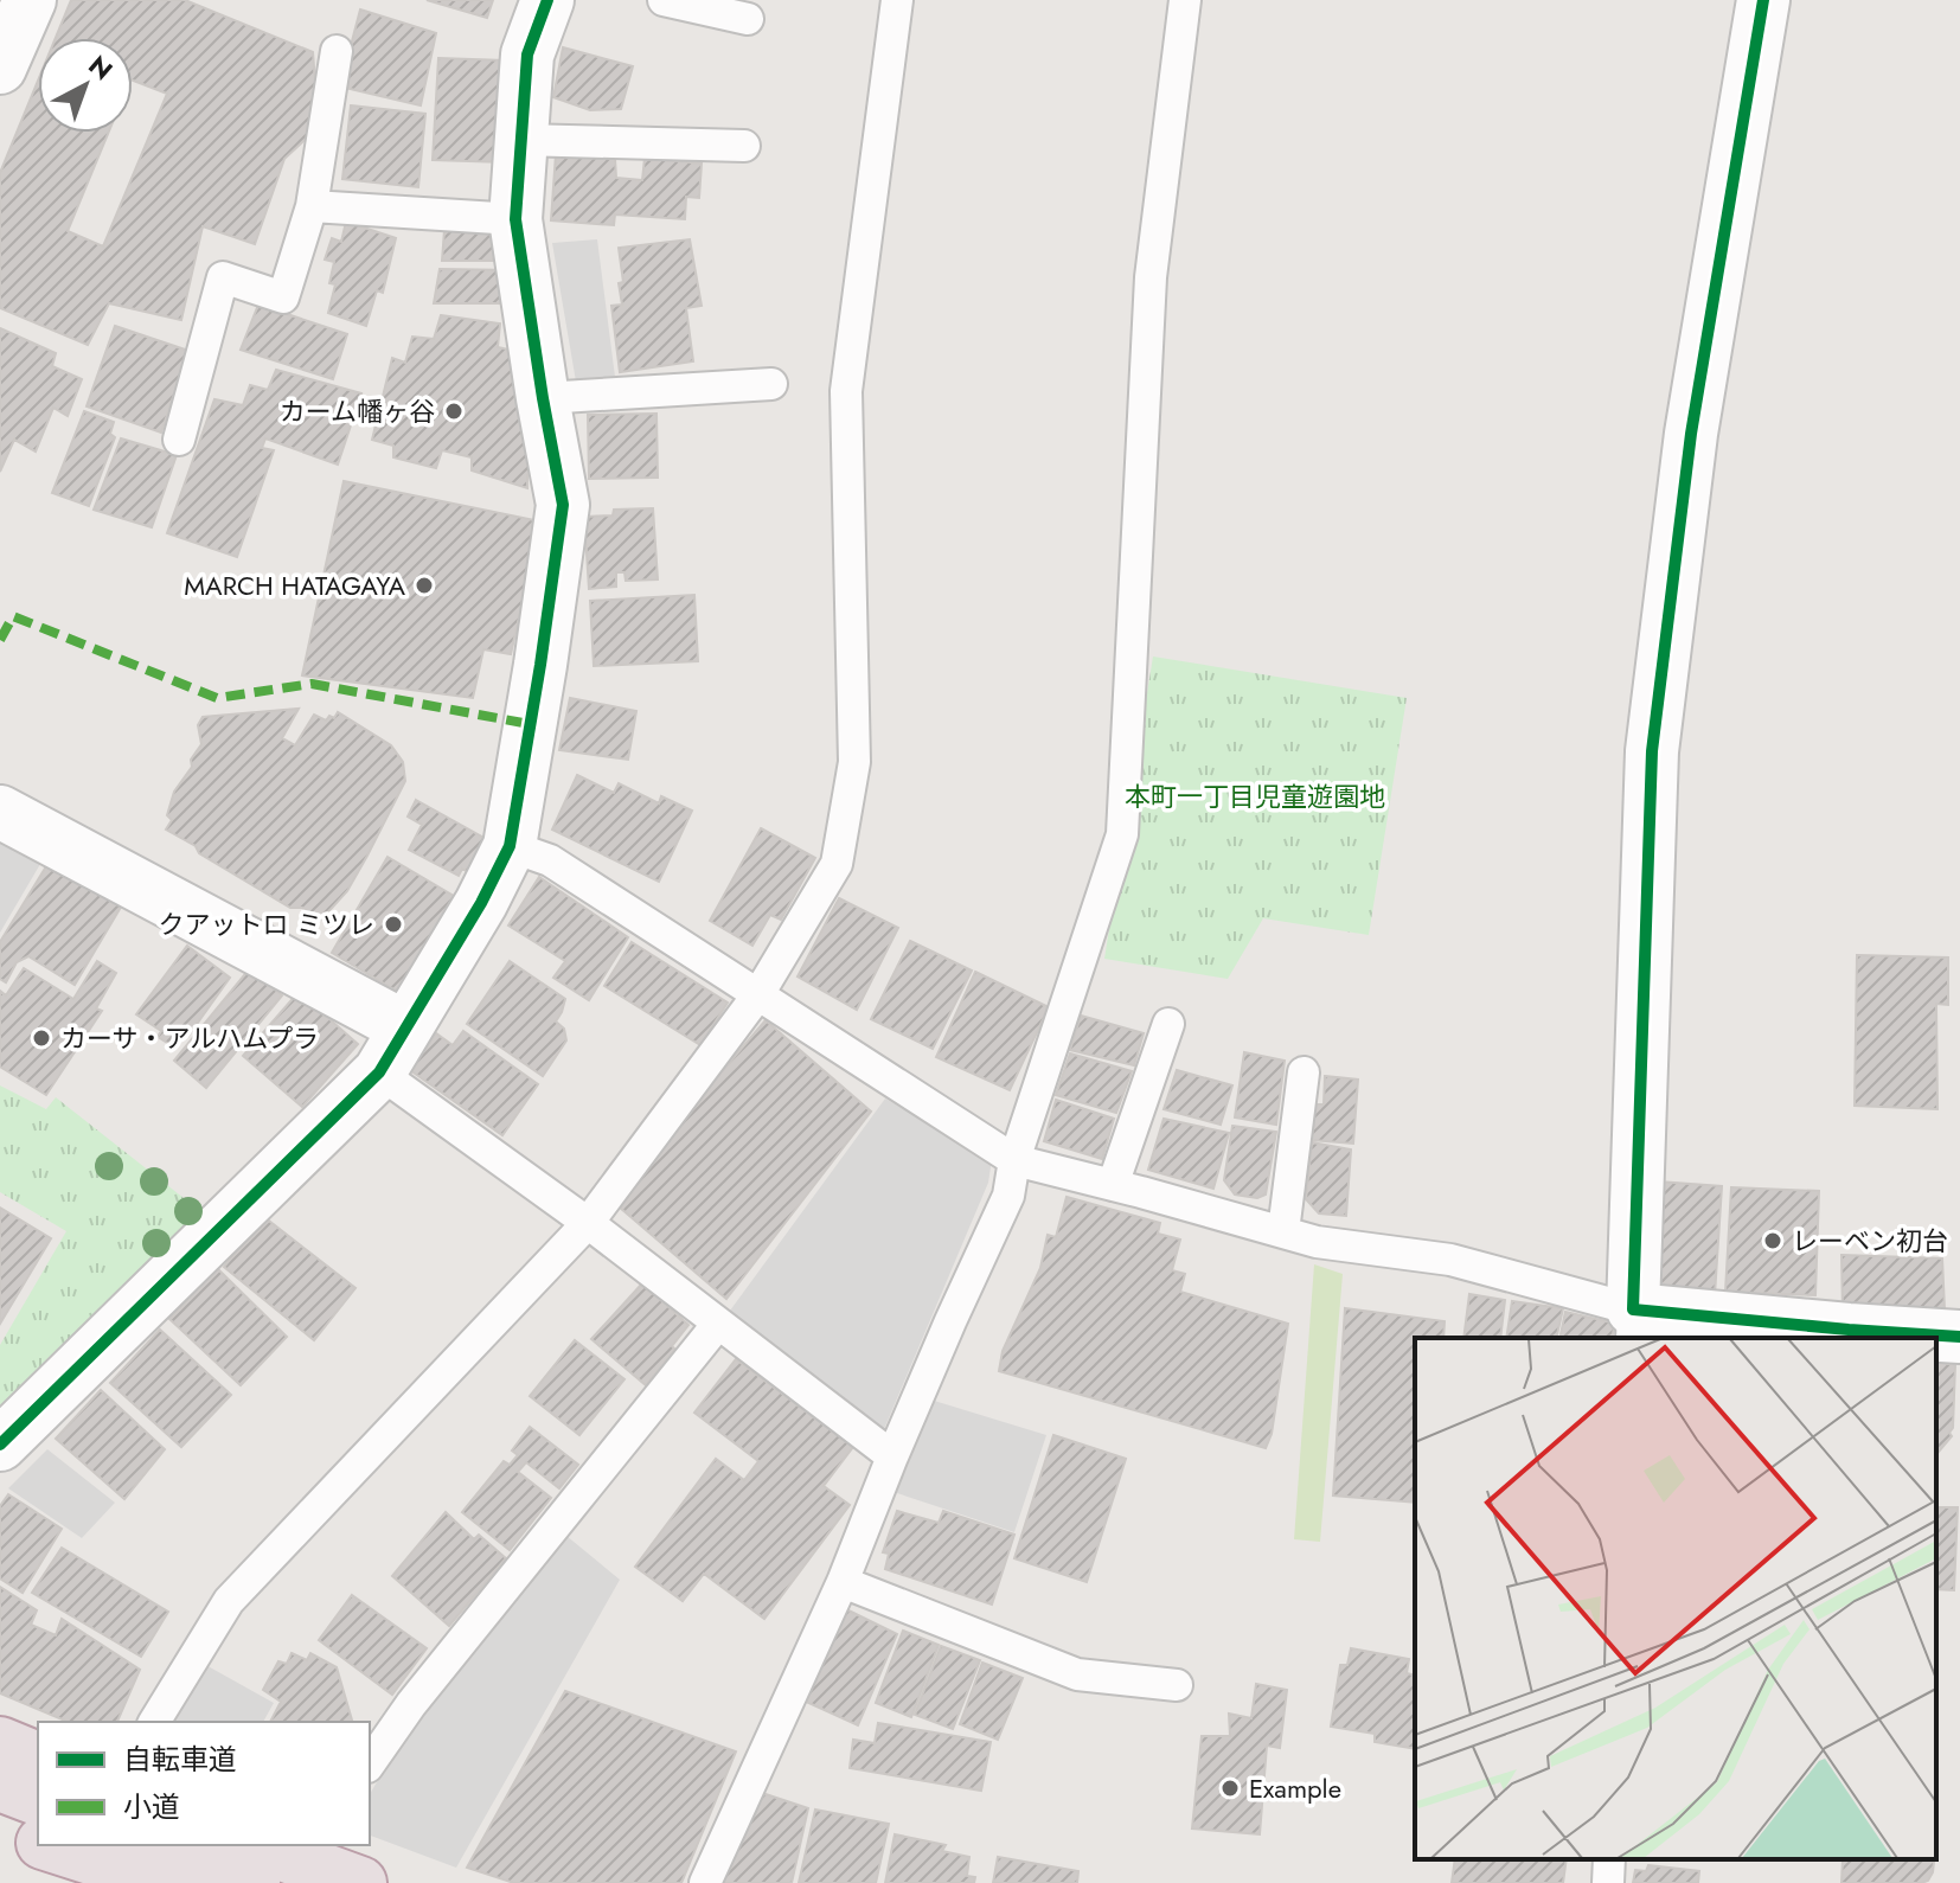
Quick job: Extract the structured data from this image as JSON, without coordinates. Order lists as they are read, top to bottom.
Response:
{
  "parks": ["本町一丁目児童遊園地"],
  "places": [
    "カーム幡ヶ谷",
    "MARCH HATAGAYA",
    "クアットロ ミツレ",
    "カーサ・アルハムプラ",
    "レーベン初台",
    "Example"
  ],
  "legend": ["自転車道", "小道"],
  "north": "top right"
}
